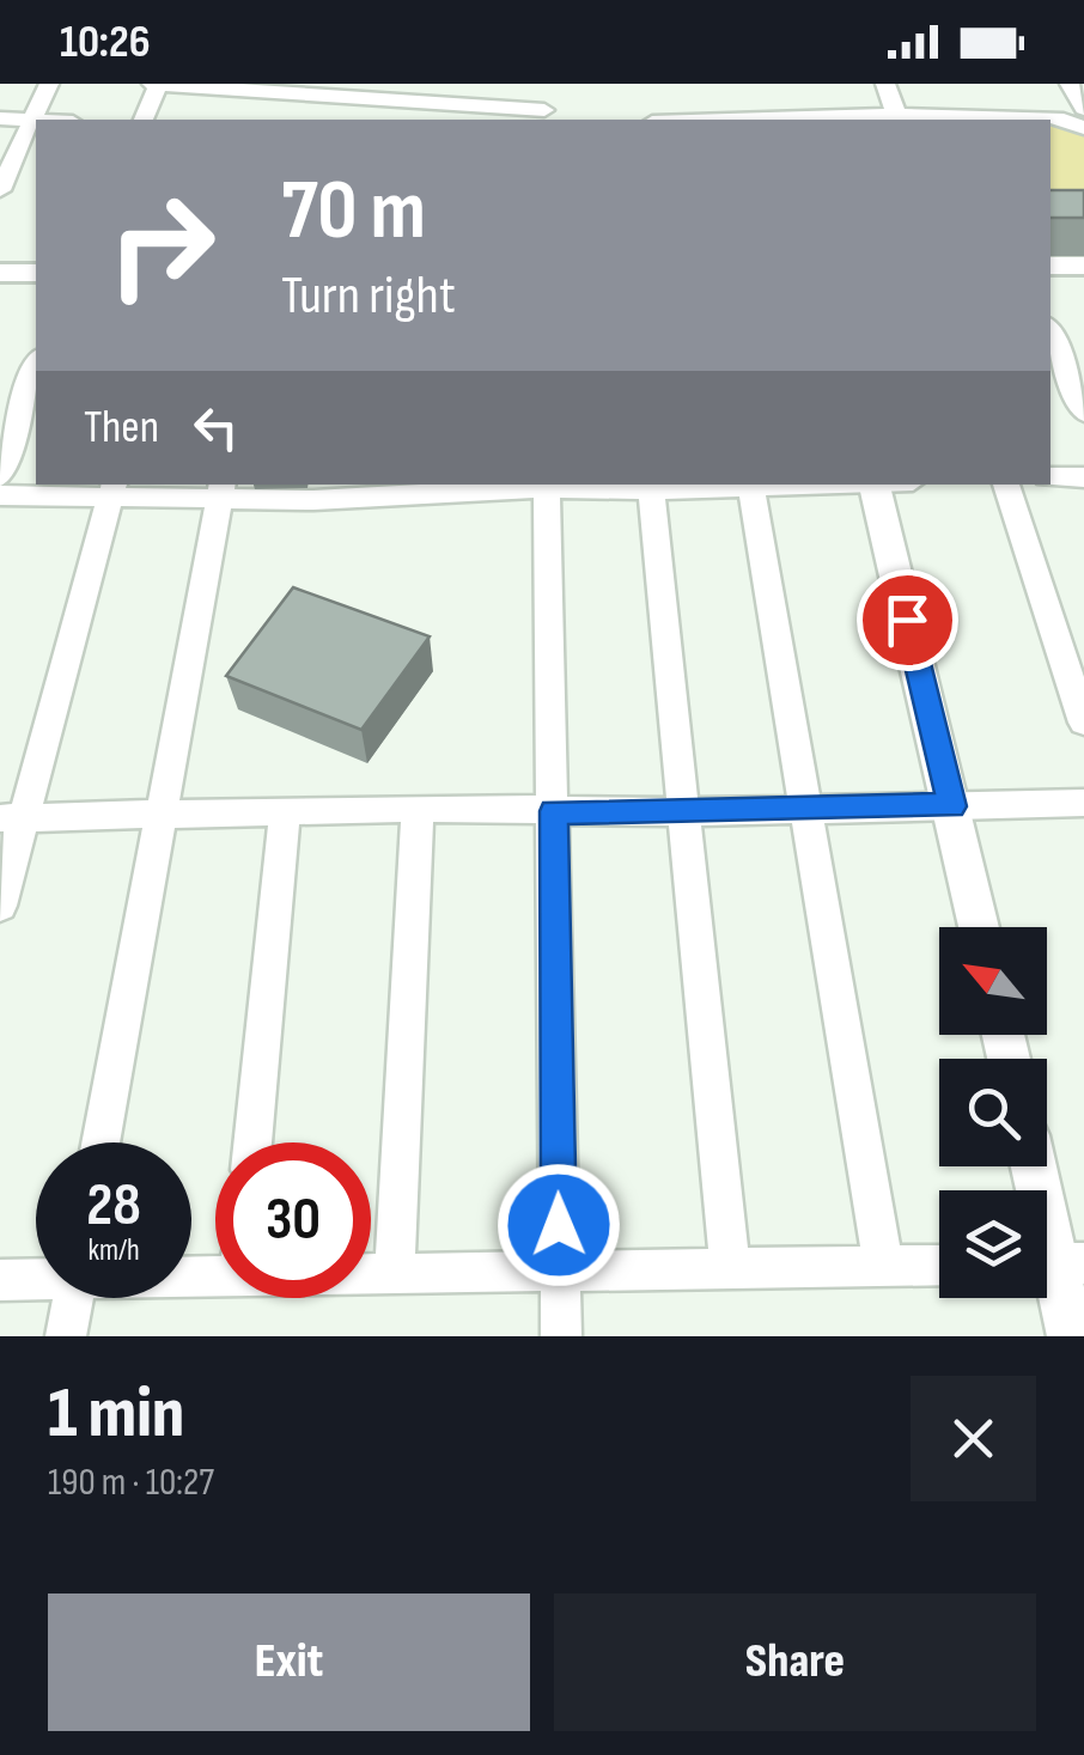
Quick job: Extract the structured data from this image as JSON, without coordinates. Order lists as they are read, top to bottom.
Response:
{
  "north": "top left",
  "page": {
    "status": "10:26",
    "turn": ["70 m", "Turn right"],
    "then": "Then",
    "speed": "28 km/h",
    "limit": "30",
    "heading": ["1 min", "190 m · 10:27"],
    "buttons": ["Exit", "Share"]
  }
}
